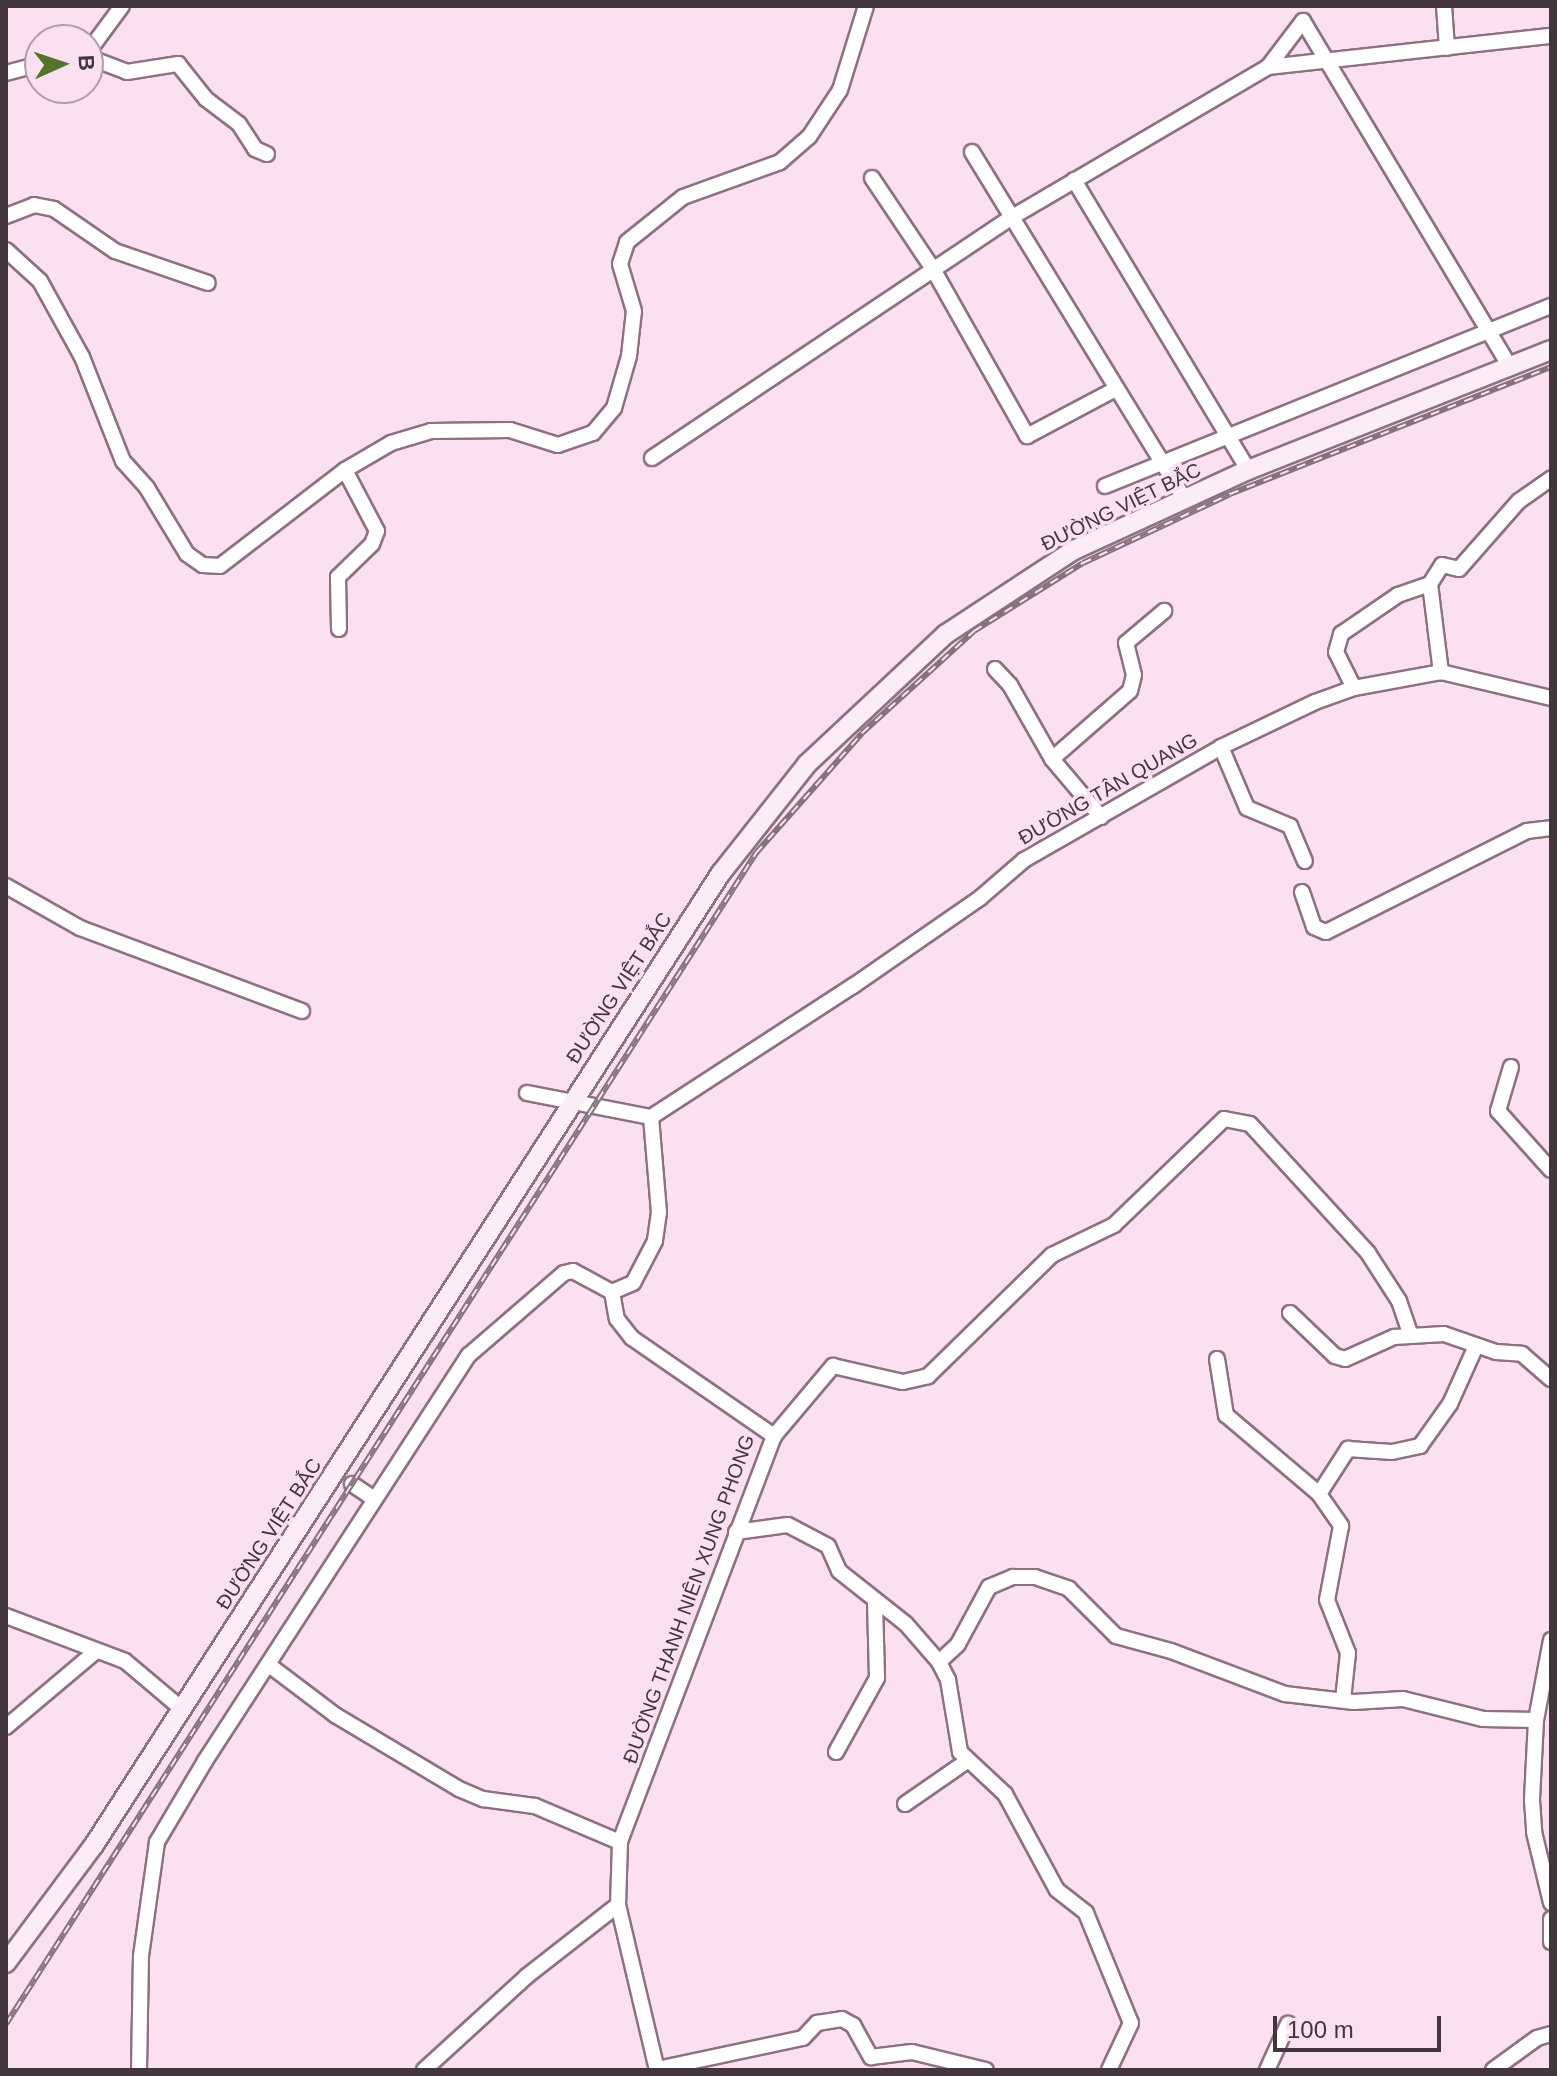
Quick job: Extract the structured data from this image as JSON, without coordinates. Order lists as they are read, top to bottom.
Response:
{
  "streets": {
    "main road": ["ĐƯỜNG VIỆT BẮC"],
    "street": ["ĐƯỜNG TÂN QUANG", "ĐƯỜNG THANH NIÊN XUNG PHONG"]
  },
  "scale_bar": "100 m",
  "north": "right"
}
